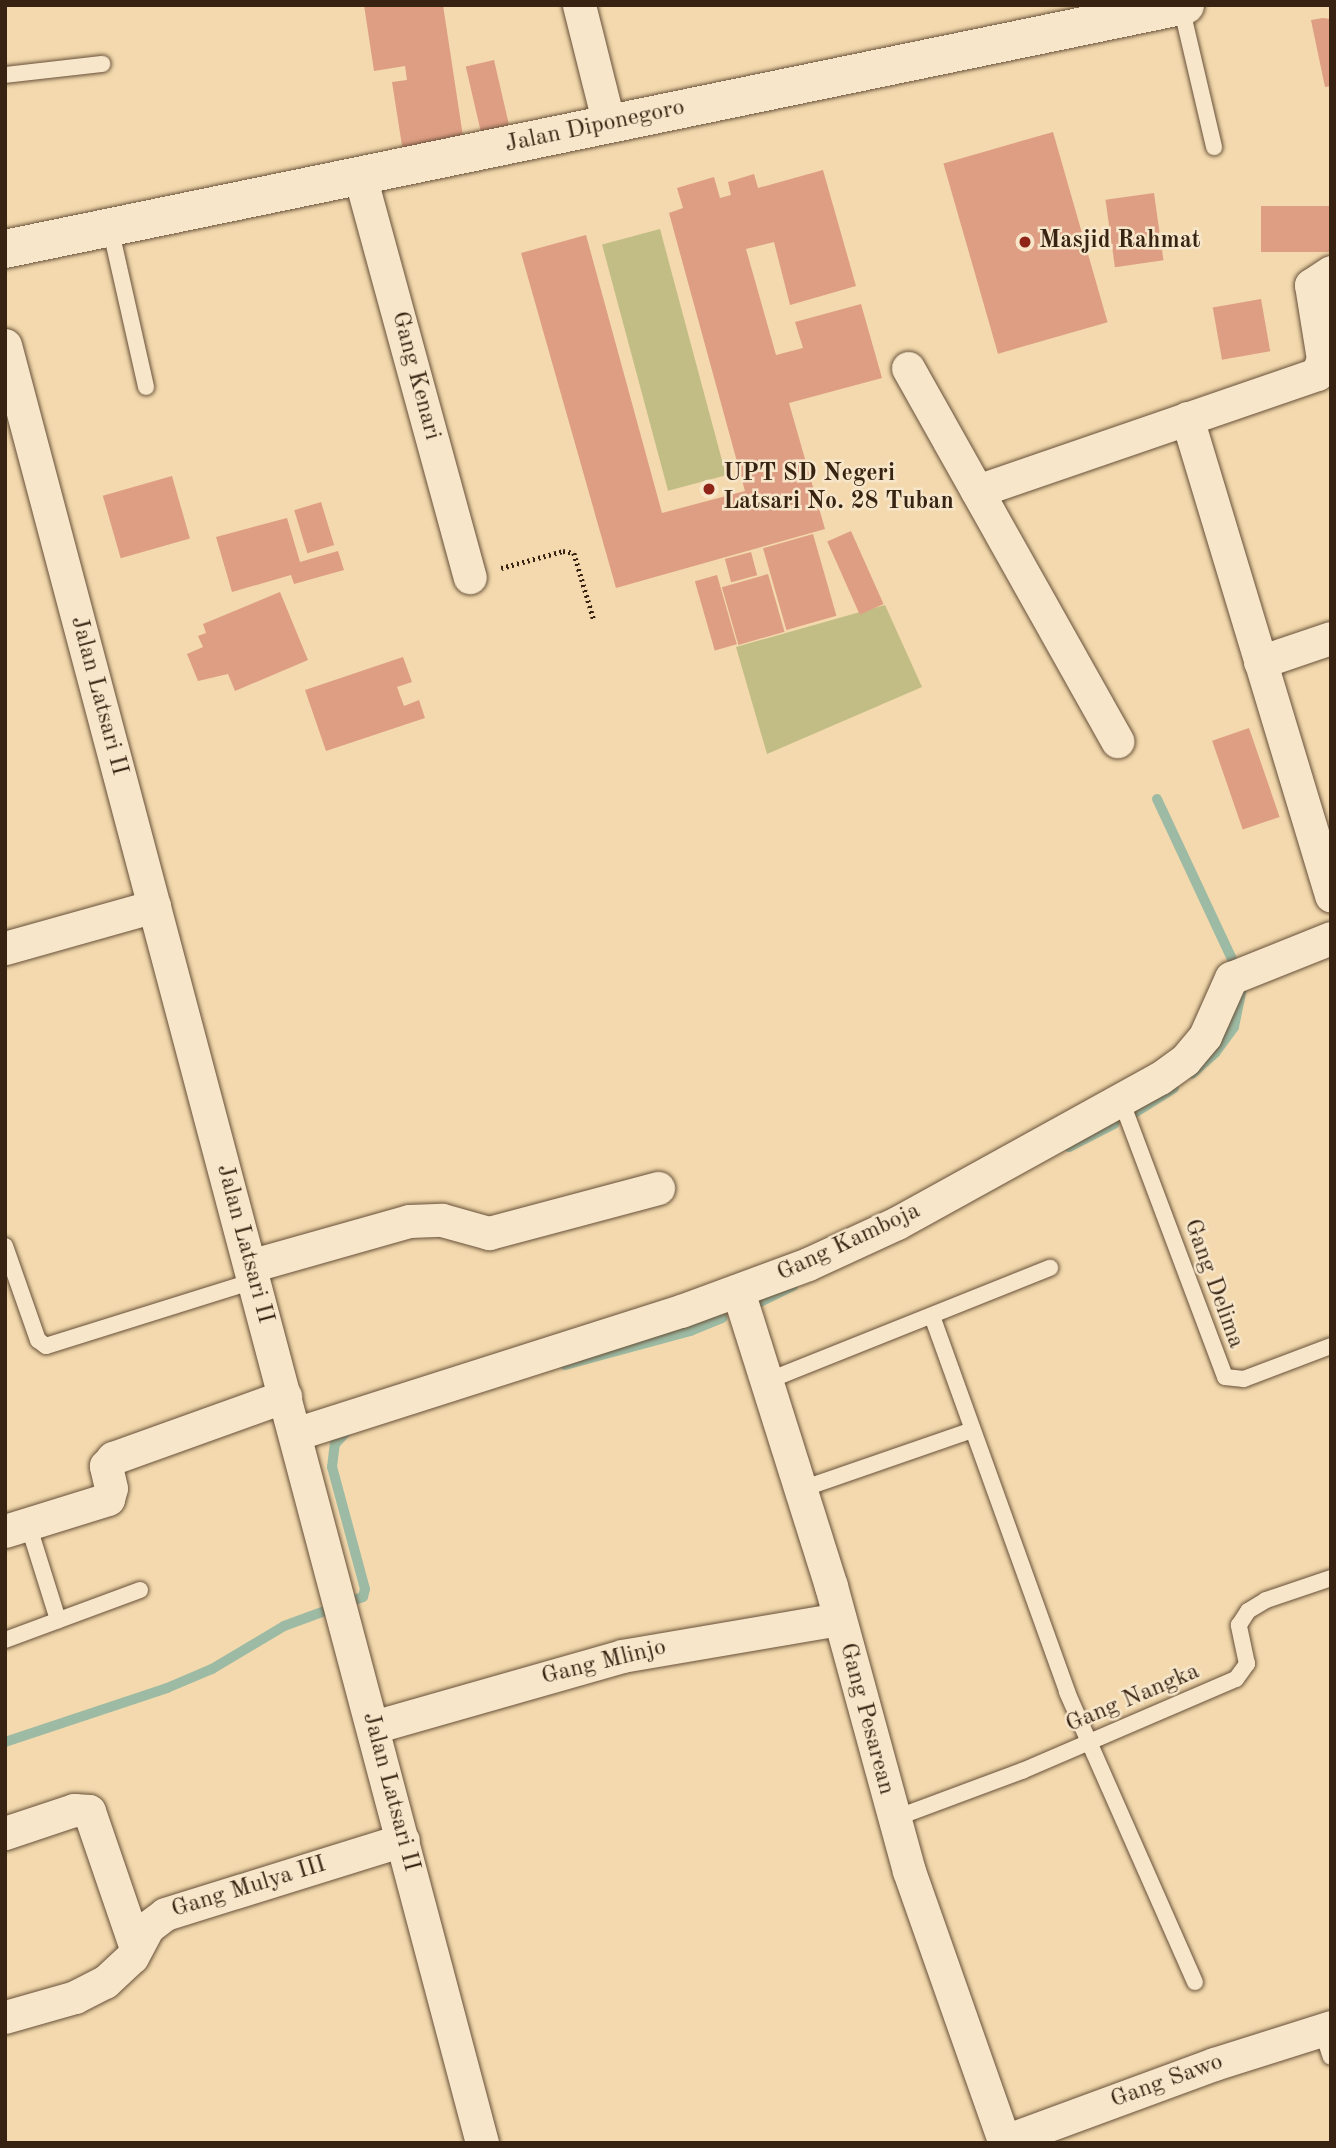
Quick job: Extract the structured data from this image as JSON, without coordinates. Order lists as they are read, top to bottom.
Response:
{
  "streets": {
    "main road": ["Jalan Diponegoro"],
    "street": [
      "Gang Kenari",
      "Jalan Latsari II",
      "Gang Kamboja",
      "Gang Mlinjo",
      "Gang Pesarean",
      "Gang Mulya III",
      "Gang Sawo"
    ],
    "lane": ["Gang Delima", "Gang Nangka"]
  },
  "crossings": [
    ["Jalan Diponegoro", "Gang Kenari"],
    ["Jalan Latsari II", "Gang Kamboja"],
    ["Jalan Latsari II", "Gang Mlinjo"],
    ["Jalan Latsari II", "Gang Mulya III"],
    ["Gang Kamboja", "Gang Delima"],
    ["Gang Kamboja", "Gang Pesarean"],
    ["Gang Mlinjo", "Gang Pesarean"],
    ["Gang Nangka", "Gang Pesarean"],
    ["Gang Pesarean", "Gang Sawo"]
  ],
  "places": ["Masjid Rahmat", "UPT SD Negeri Latsari No. 28 Tuban"]
}
